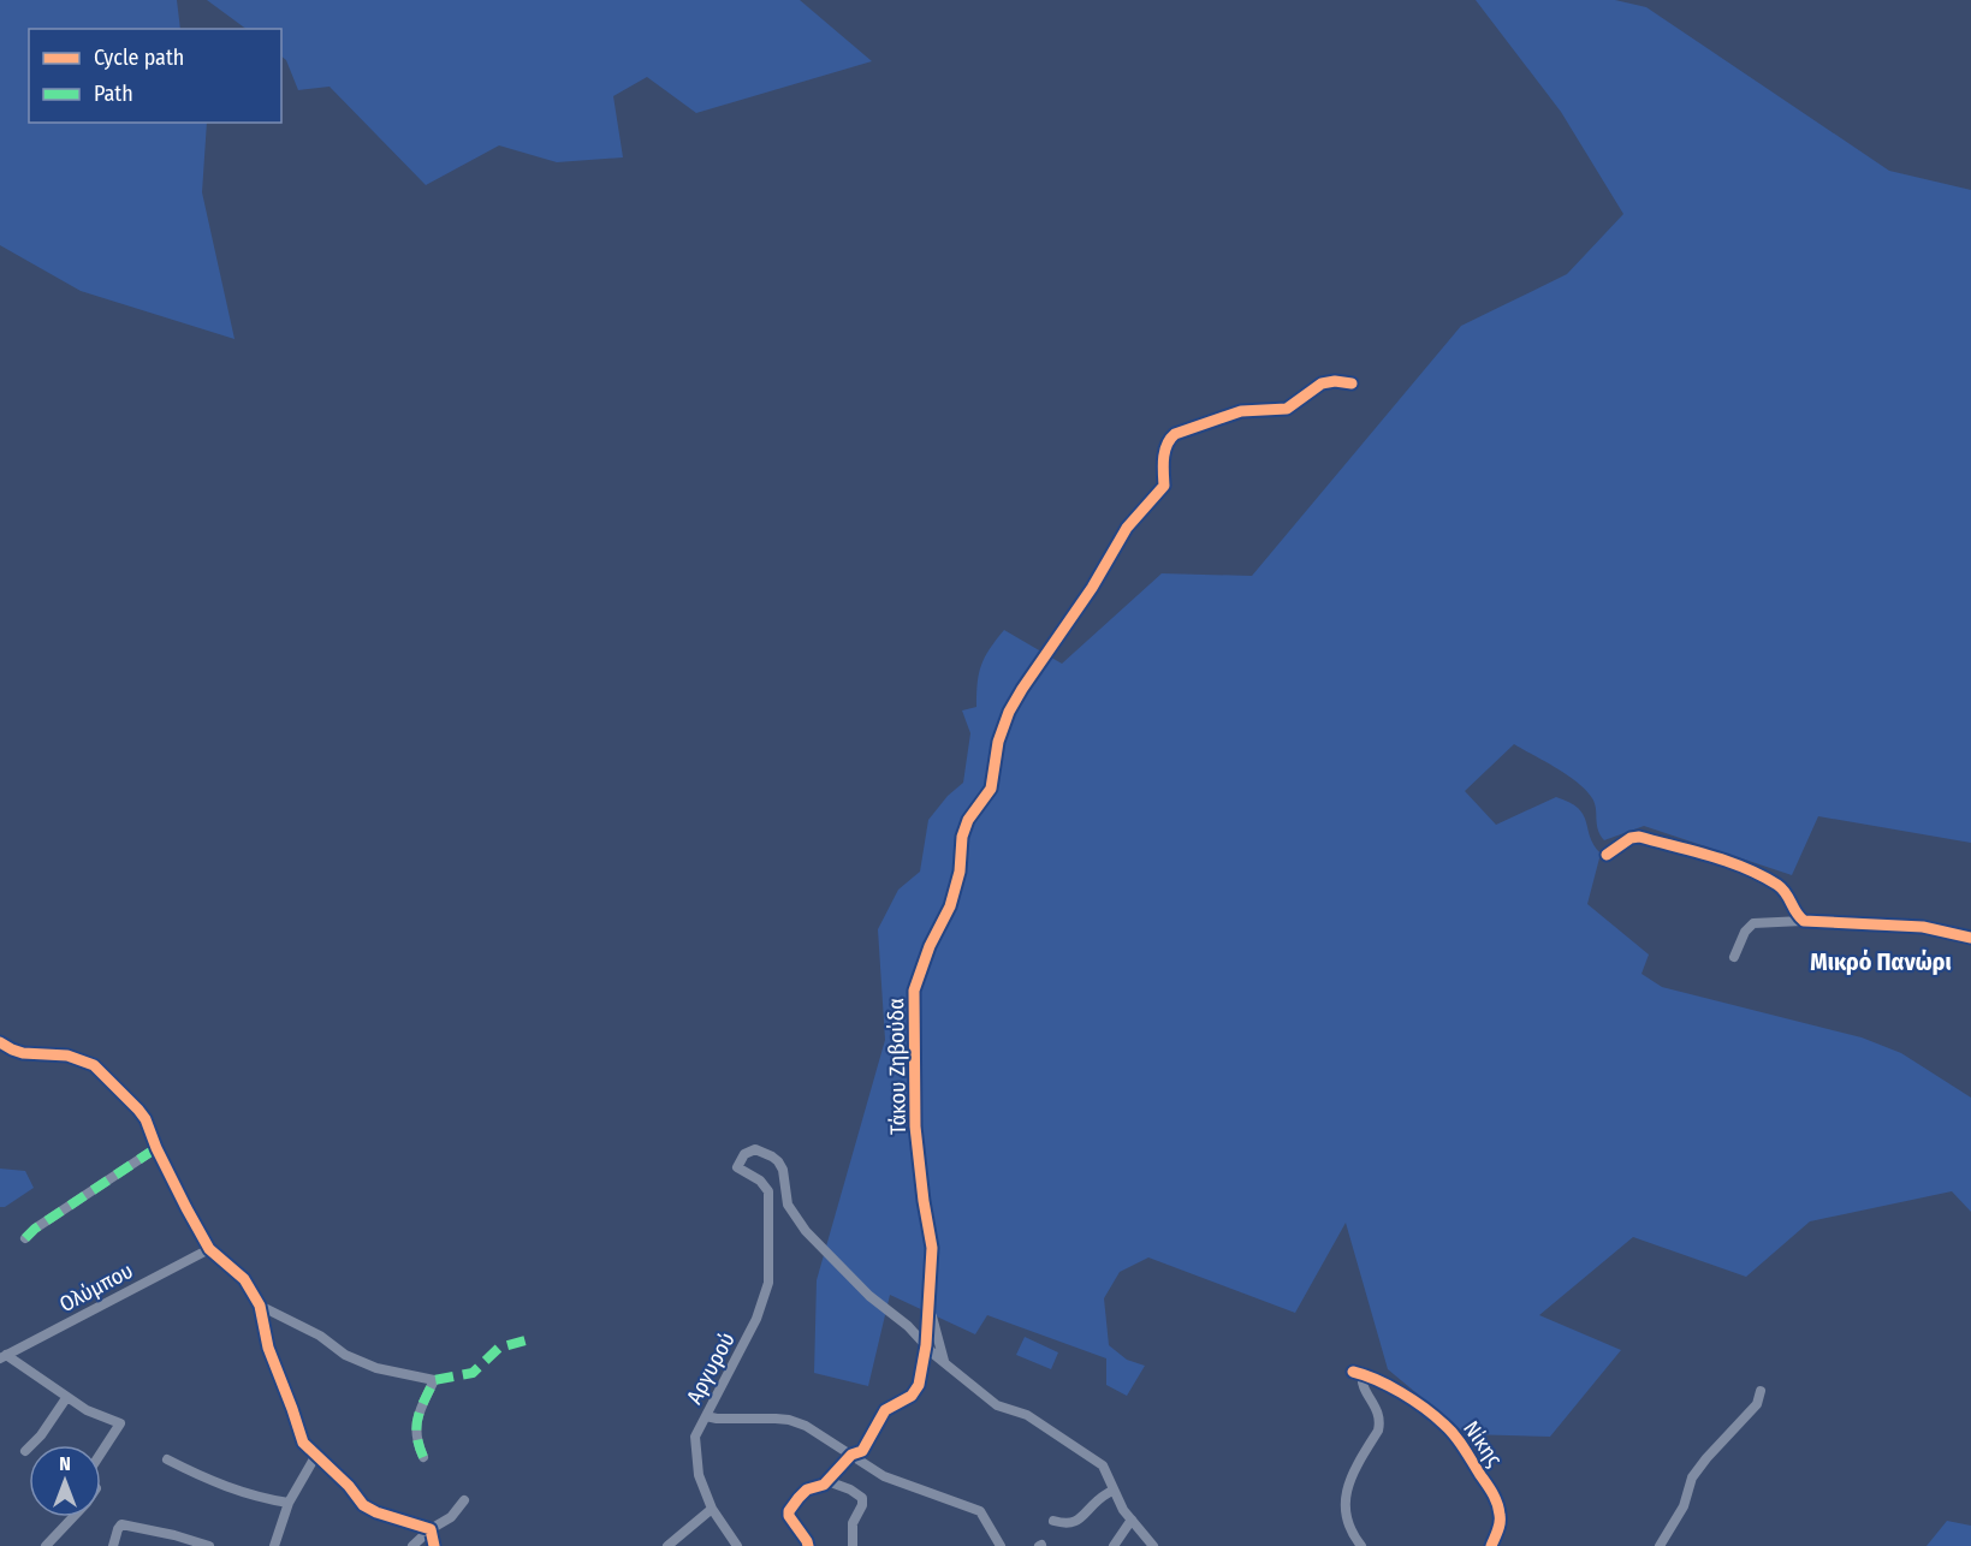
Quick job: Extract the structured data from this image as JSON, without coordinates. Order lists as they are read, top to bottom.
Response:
{
  "streets": {
    "street": [
      "Τάκου Ζηβούδα",
      "Ολύμπου",
      "Αργυρού",
      "Νίκης"
    ]
  },
  "crossings": [
    ["Τάκου Ζηβούδα", "Αργυρού"]
  ],
  "districts": ["Μικρό Πανώρι"],
  "legend": ["Cycle path", "Path"],
  "north": "top"
}
